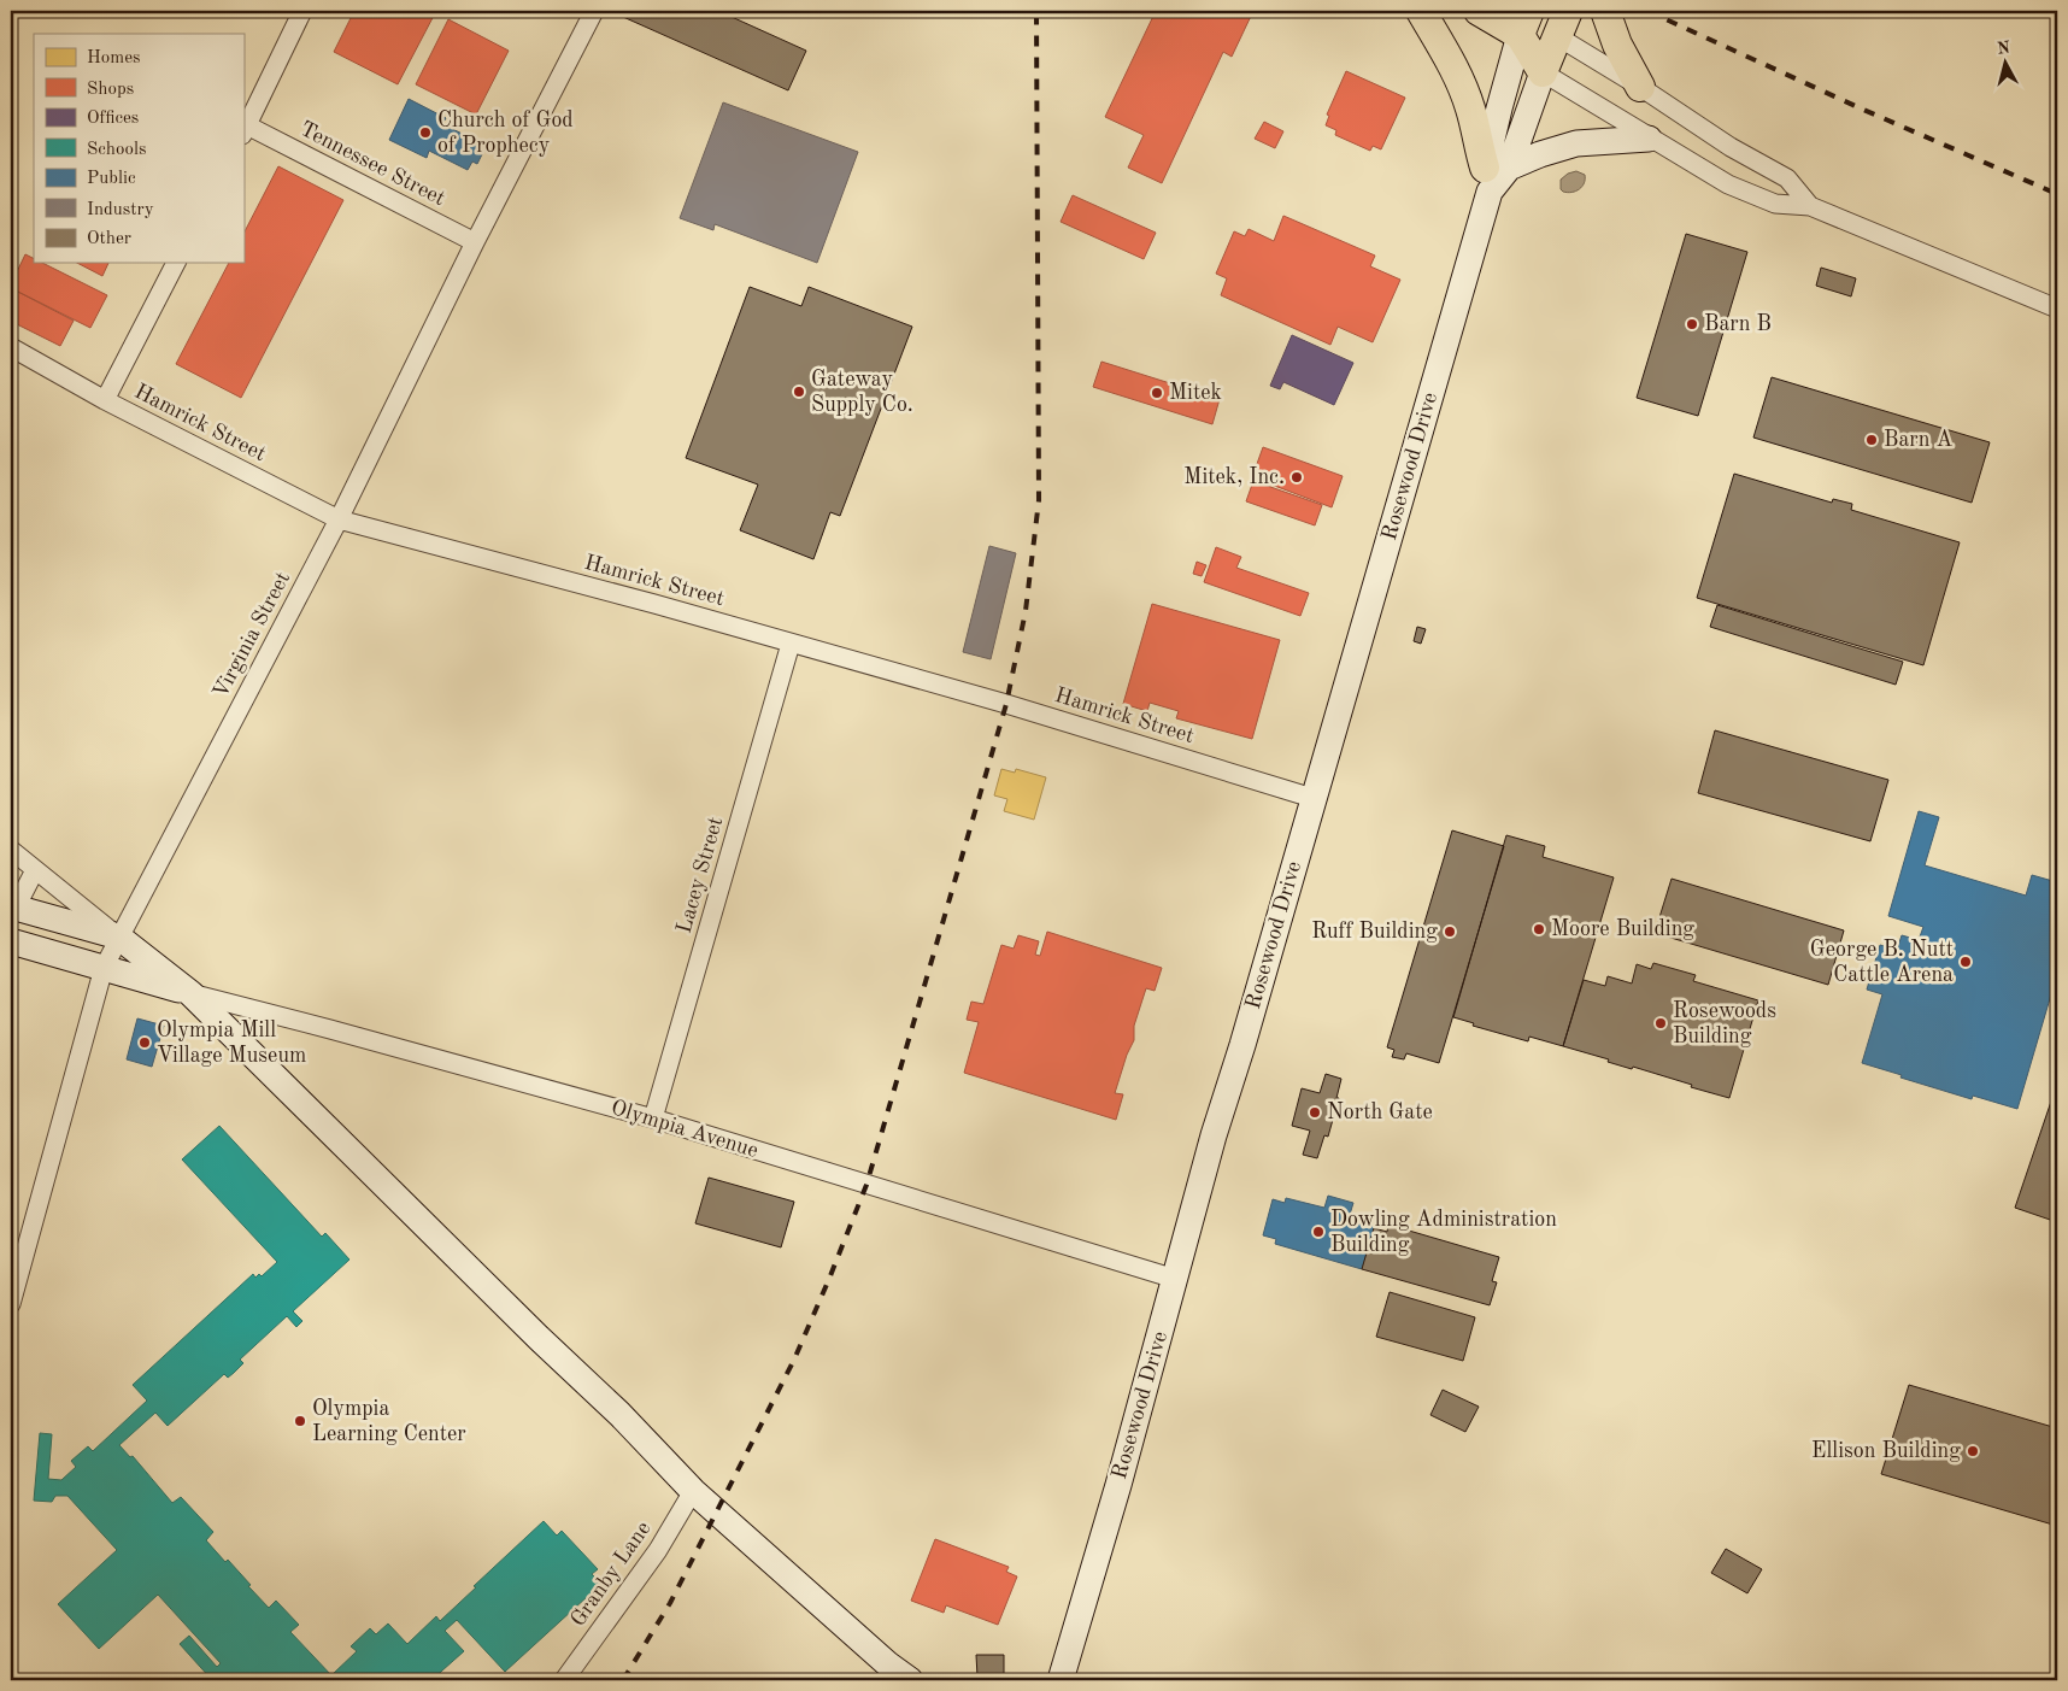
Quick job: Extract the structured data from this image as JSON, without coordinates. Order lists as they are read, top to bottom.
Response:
{
  "streets": {
    "main road": ["Rosewood Drive", "Olympia Avenue"],
    "street": [
      "Tennessee Street",
      "Hamrick Street",
      "Virginia Street",
      "Lacey Street",
      "Granby Lane"
    ]
  },
  "crossings": [
    ["Tennessee Street", "Virginia Street"],
    ["Hamrick Street", "Rosewood Drive"],
    ["Hamrick Street", "Virginia Street"],
    ["Hamrick Street", "Lacey Street"],
    ["Rosewood Drive", "Olympia Avenue"],
    ["Virginia Street", "Olympia Avenue"],
    ["Lacey Street", "Olympia Avenue"]
  ],
  "places": [
    "Church of God of Prophecy",
    "Barn B",
    "Gateway Supply Co.",
    "Mitek",
    "Barn A",
    "Mitek, Inc.",
    "Moore Building",
    "Ruff Building",
    "George B. Nutt Cattle Arena",
    "Rosewoods Building",
    "Olympia Mill Village Museum",
    "North Gate",
    "Dowling Administration Building",
    "Olympia Learning Center",
    "Ellison Building"
  ],
  "legend": [
    "Homes",
    "Shops",
    "Offices",
    "Schools",
    "Public",
    "Industry",
    "Other"
  ],
  "north": "top"
}
